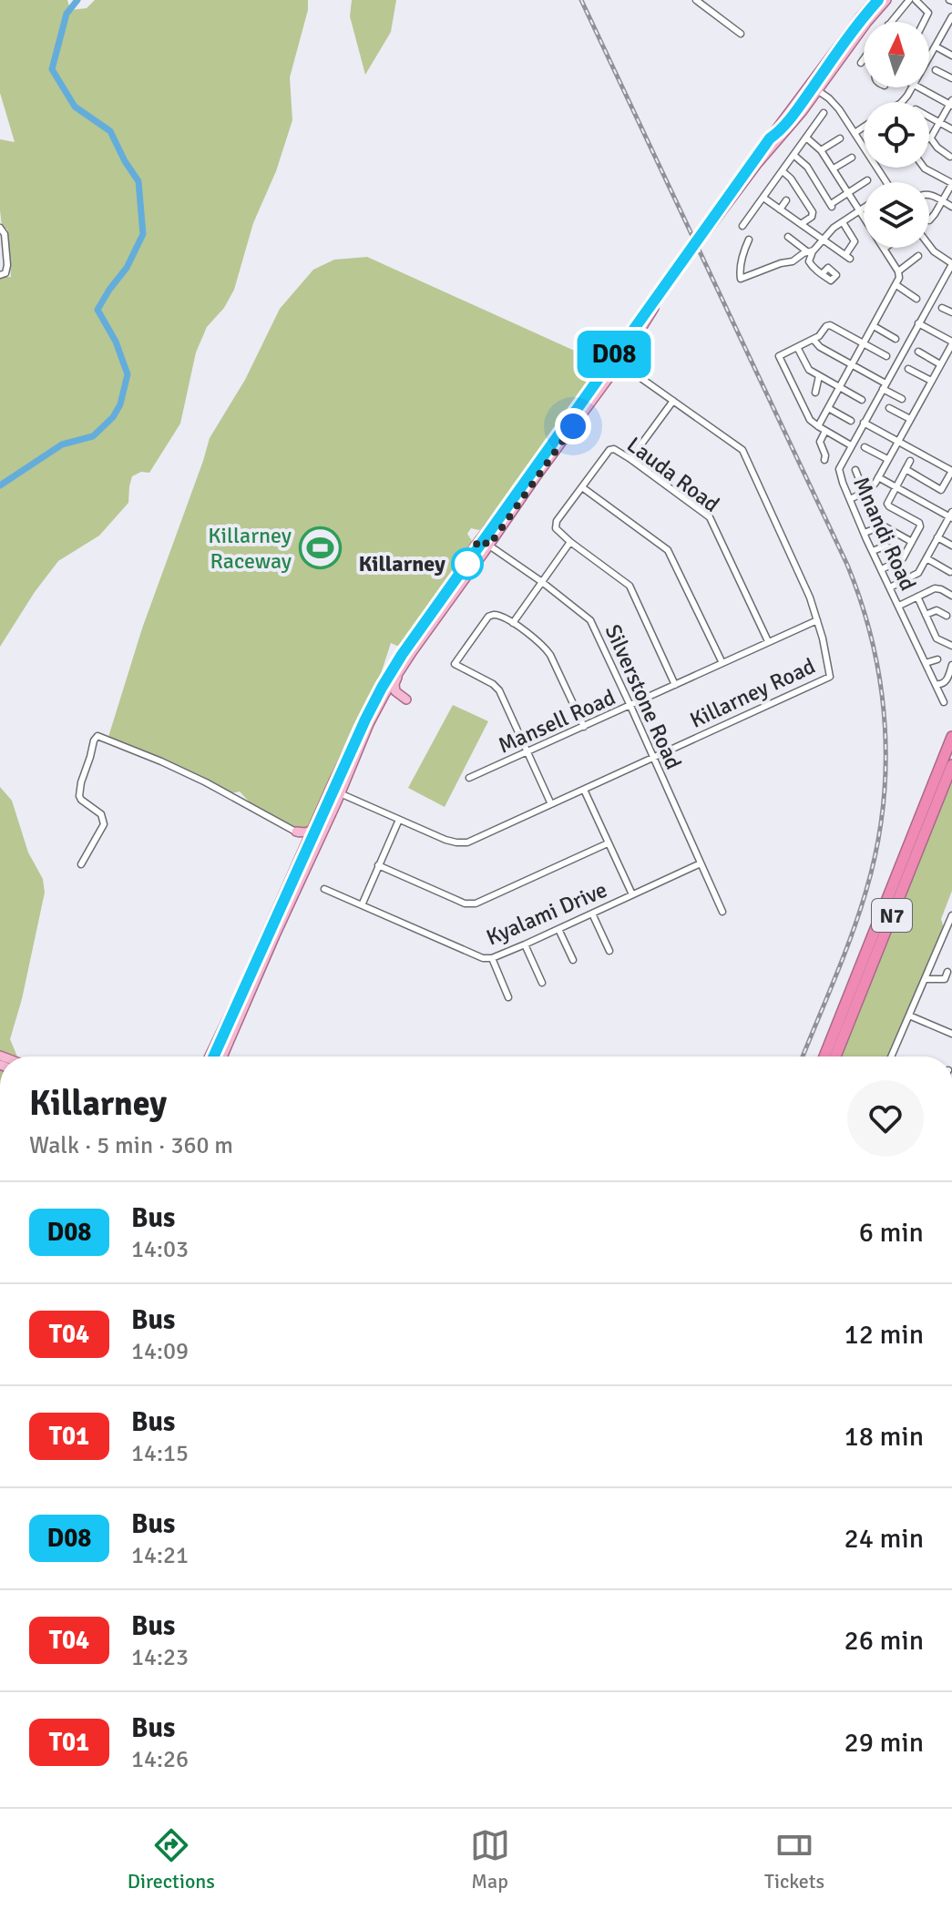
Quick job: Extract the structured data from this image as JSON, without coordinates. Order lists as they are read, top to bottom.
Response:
{
  "streets": {
    "highway": ["N7"],
    "street": [
      "Lauda Road",
      "Mnandi Road",
      "Killarney Road",
      "Silverstone Road",
      "Mansell Road",
      "Kyalami Drive"
    ]
  },
  "crossings": [
    ["Lauda Road", "Mansell Road"],
    ["Killarney Road", "Silverstone Road"],
    ["Killarney Road", "Mansell Road"],
    ["Silverstone Road", "Mansell Road"],
    ["Silverstone Road", "Kyalami Drive"]
  ],
  "places": {
    "sports": ["Killarney Raceway"],
    "other": ["Killarney"]
  },
  "lines": ["bus line D08"],
  "north": "top",
  "page": {
    "on_map": "D08",
    "heading": ["Killarney", "Walk · 5 min · 360 m"],
    "list": [
      {
        "mark": "D08",
        "name": "Bus",
        "note": "14:03",
        "value": "6 min"
      },
      {
        "mark": "T04",
        "name": "Bus",
        "note": "14:09",
        "value": "12 min"
      },
      {
        "mark": "T01",
        "name": "Bus",
        "note": "14:15",
        "value": "18 min"
      },
      {
        "mark": "D08",
        "name": "Bus",
        "note": "14:21",
        "value": "24 min"
      },
      {
        "mark": "T04",
        "name": "Bus",
        "note": "14:23",
        "value": "26 min"
      },
      {
        "mark": "T01",
        "name": "Bus",
        "note": "14:26",
        "value": "29 min"
      }
    ],
    "tabs": ["Directions", "Map", "Tickets"]
  }
}
